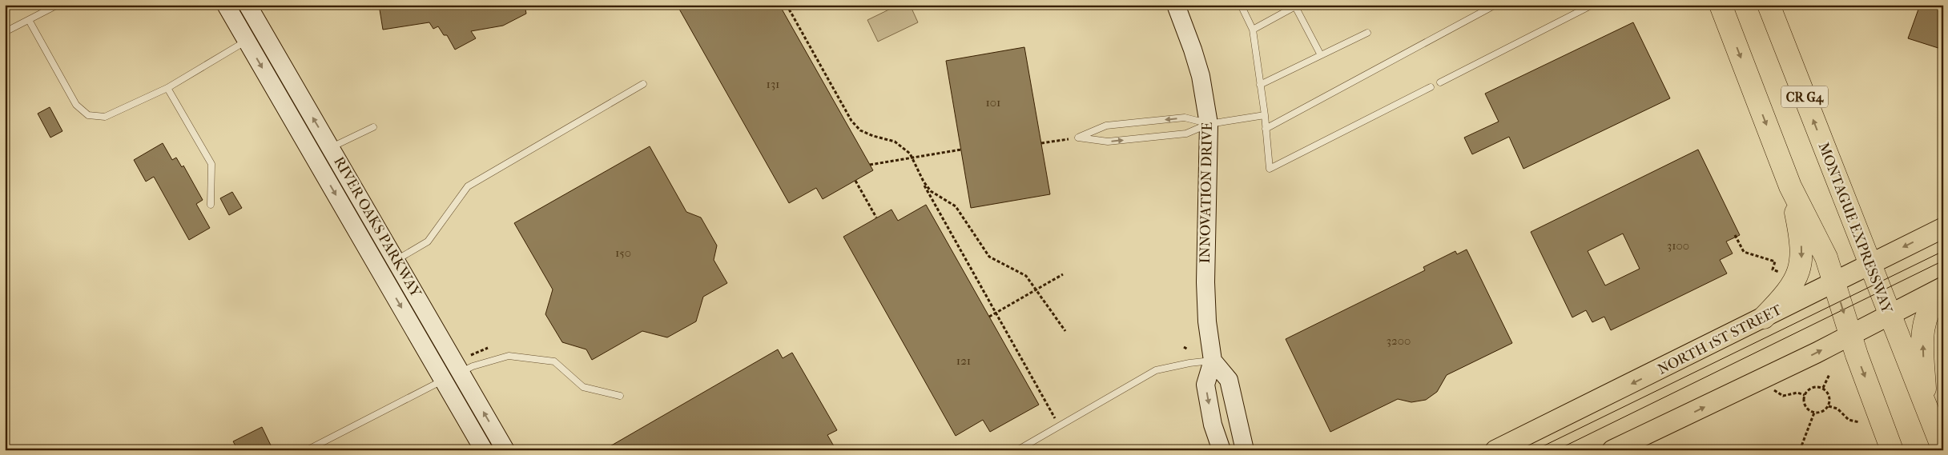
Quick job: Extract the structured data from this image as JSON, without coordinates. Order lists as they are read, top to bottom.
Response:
{
  "streets": {
    "highway": ["CR G4", "MONTAGUE EXPRESSWAY"],
    "main road": ["NORTH 1ST STREET"],
    "street": ["INNOVATION DRIVE", "RIVER OAKS PARKWAY"]
  },
  "crossings": [
    ["CR G4", "NORTH 1ST STREET"],
    ["MONTAGUE EXPRESSWAY", "NORTH 1ST STREET"]
  ],
  "house_numbers": [
    "131",
    "101",
    "3100",
    "150",
    "3200",
    "121"
  ]
}
